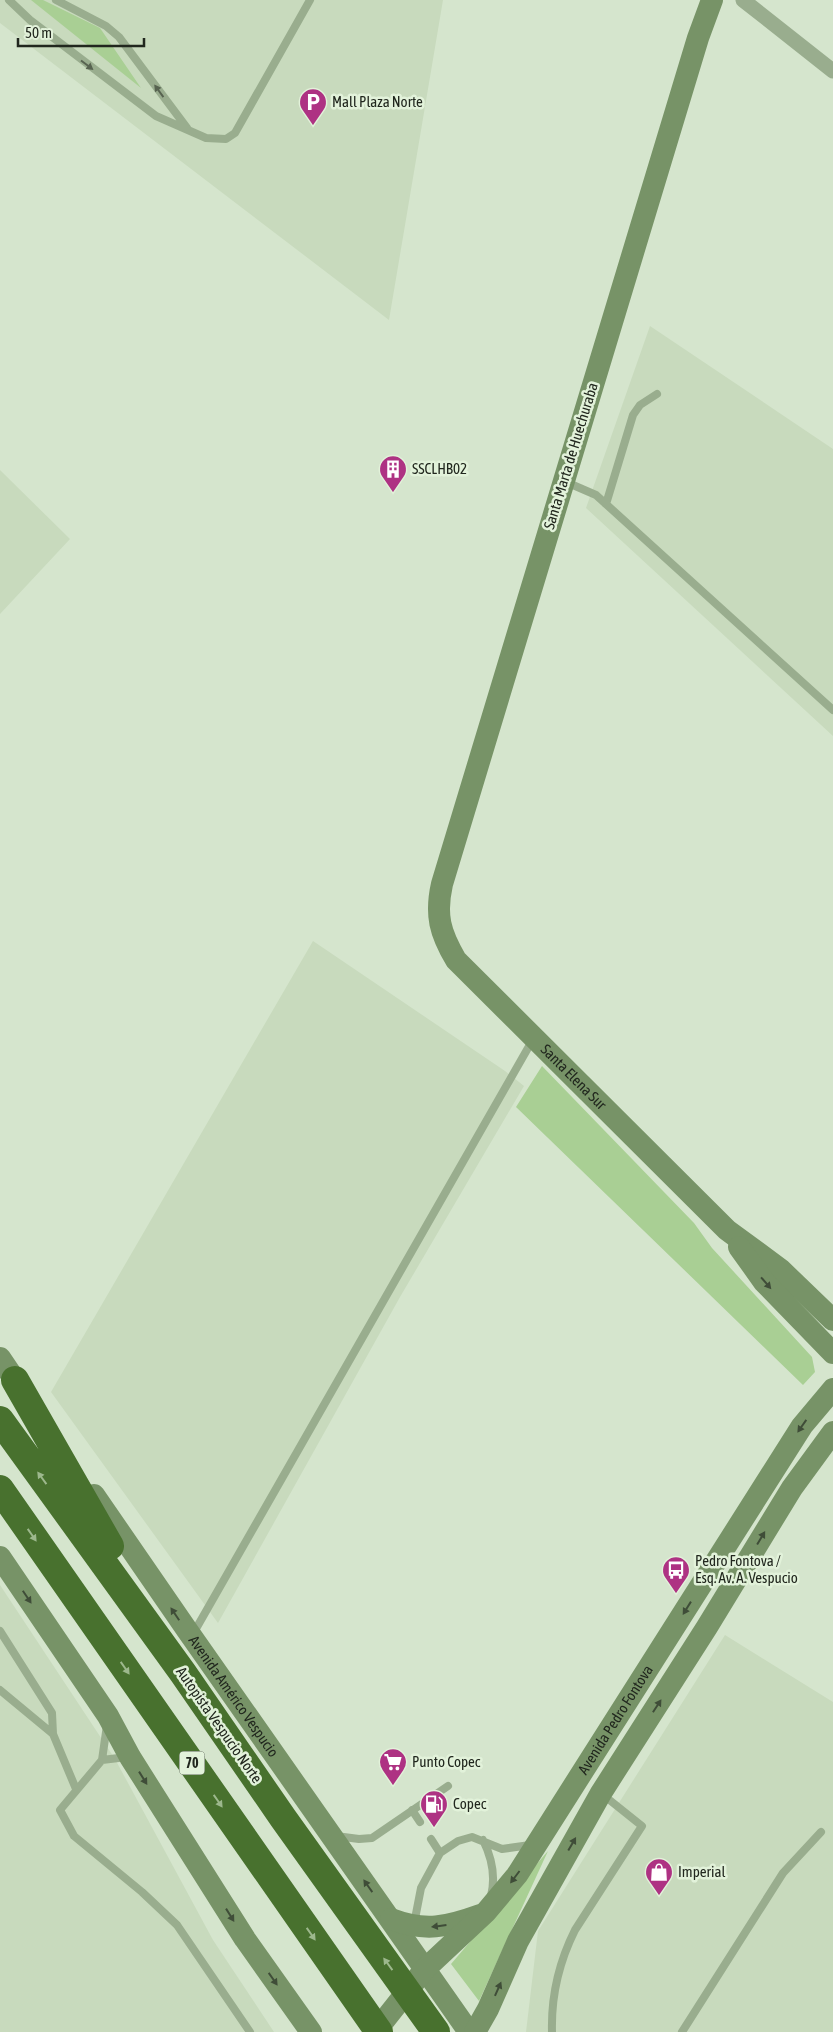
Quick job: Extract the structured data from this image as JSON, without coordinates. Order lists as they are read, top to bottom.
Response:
{
  "streets": {
    "highway": ["Autopista Vespucio Norte", "70"],
    "street": [
      "Santa Marta de Huechuraba",
      "Santa Elena Sur",
      "Avenida Américo Vespucio",
      "Avenida Pedro Fontova"
    ]
  },
  "crossings": [
    ["Santa Marta de Huechuraba", "Santa Elena Sur"],
    ["Avenida Américo Vespucio", "Avenida Pedro Fontova"]
  ],
  "places": {
    "parking": ["Mall Plaza Norte"],
    "building": ["SSCLHB02"],
    "bus stop": ["Pedro Fontova / Esq. Av. A. Vespucio"],
    "supermarket": ["Punto Copec"],
    "fuel station": ["Copec"],
    "shop": ["Imperial"]
  },
  "scale_bar": "50 m"
}
